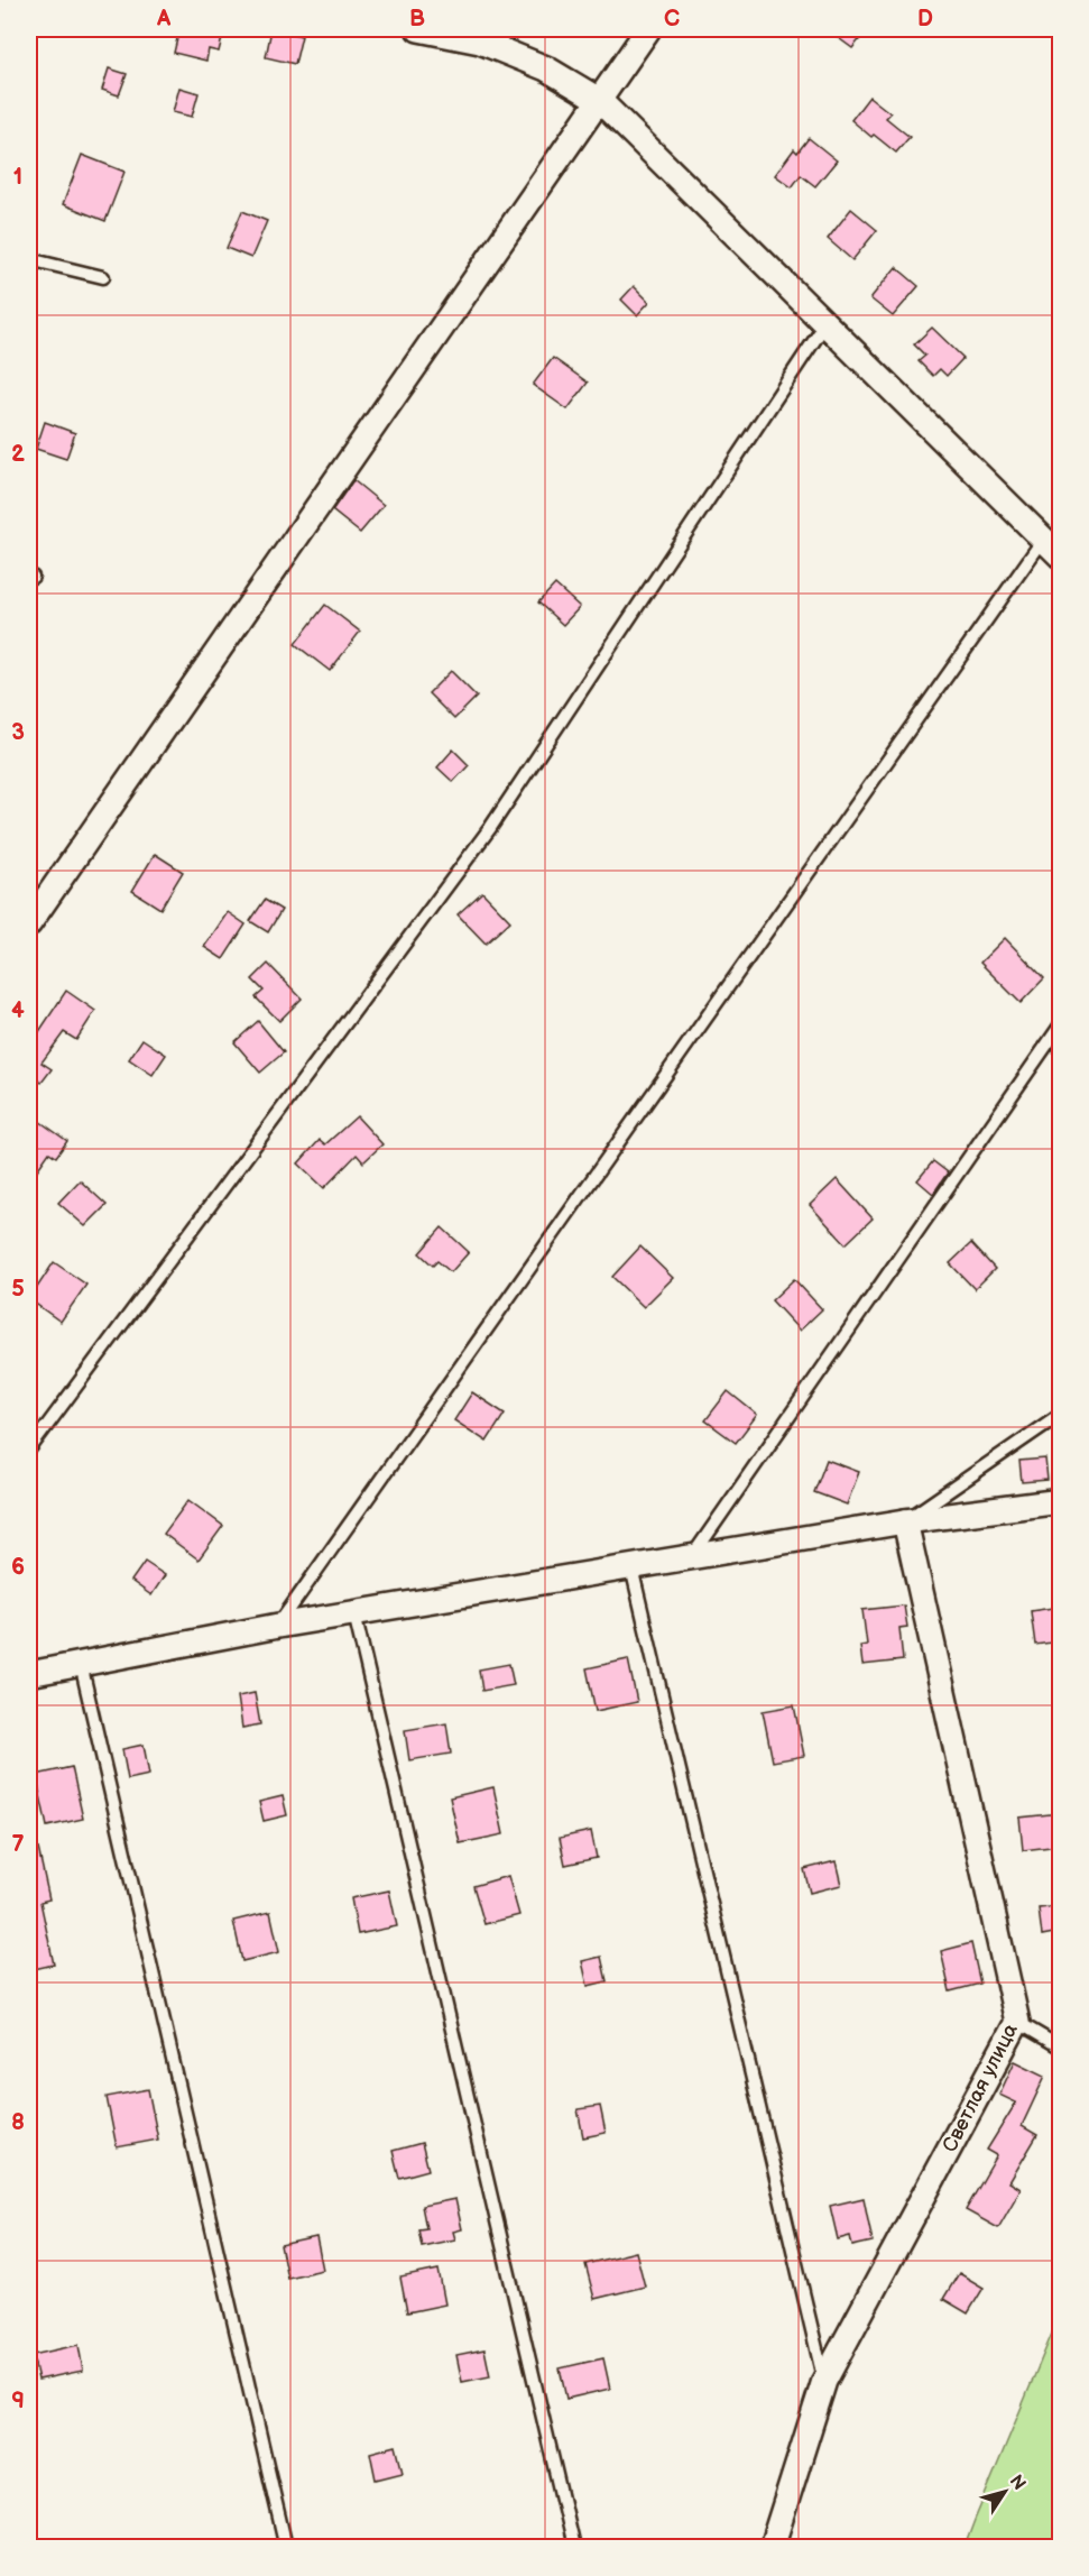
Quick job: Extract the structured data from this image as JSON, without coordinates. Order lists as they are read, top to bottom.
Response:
{
  "streets": {
    "street": ["Светлая улица"]
  },
  "north": "top right",
  "grid": {
    "columns": [
      "A",
      "B",
      "C",
      "D"
    ],
    "rows": [
      "1",
      "2",
      "3",
      "4",
      "5",
      "6",
      "7",
      "8",
      "9"
    ]
  }
}
